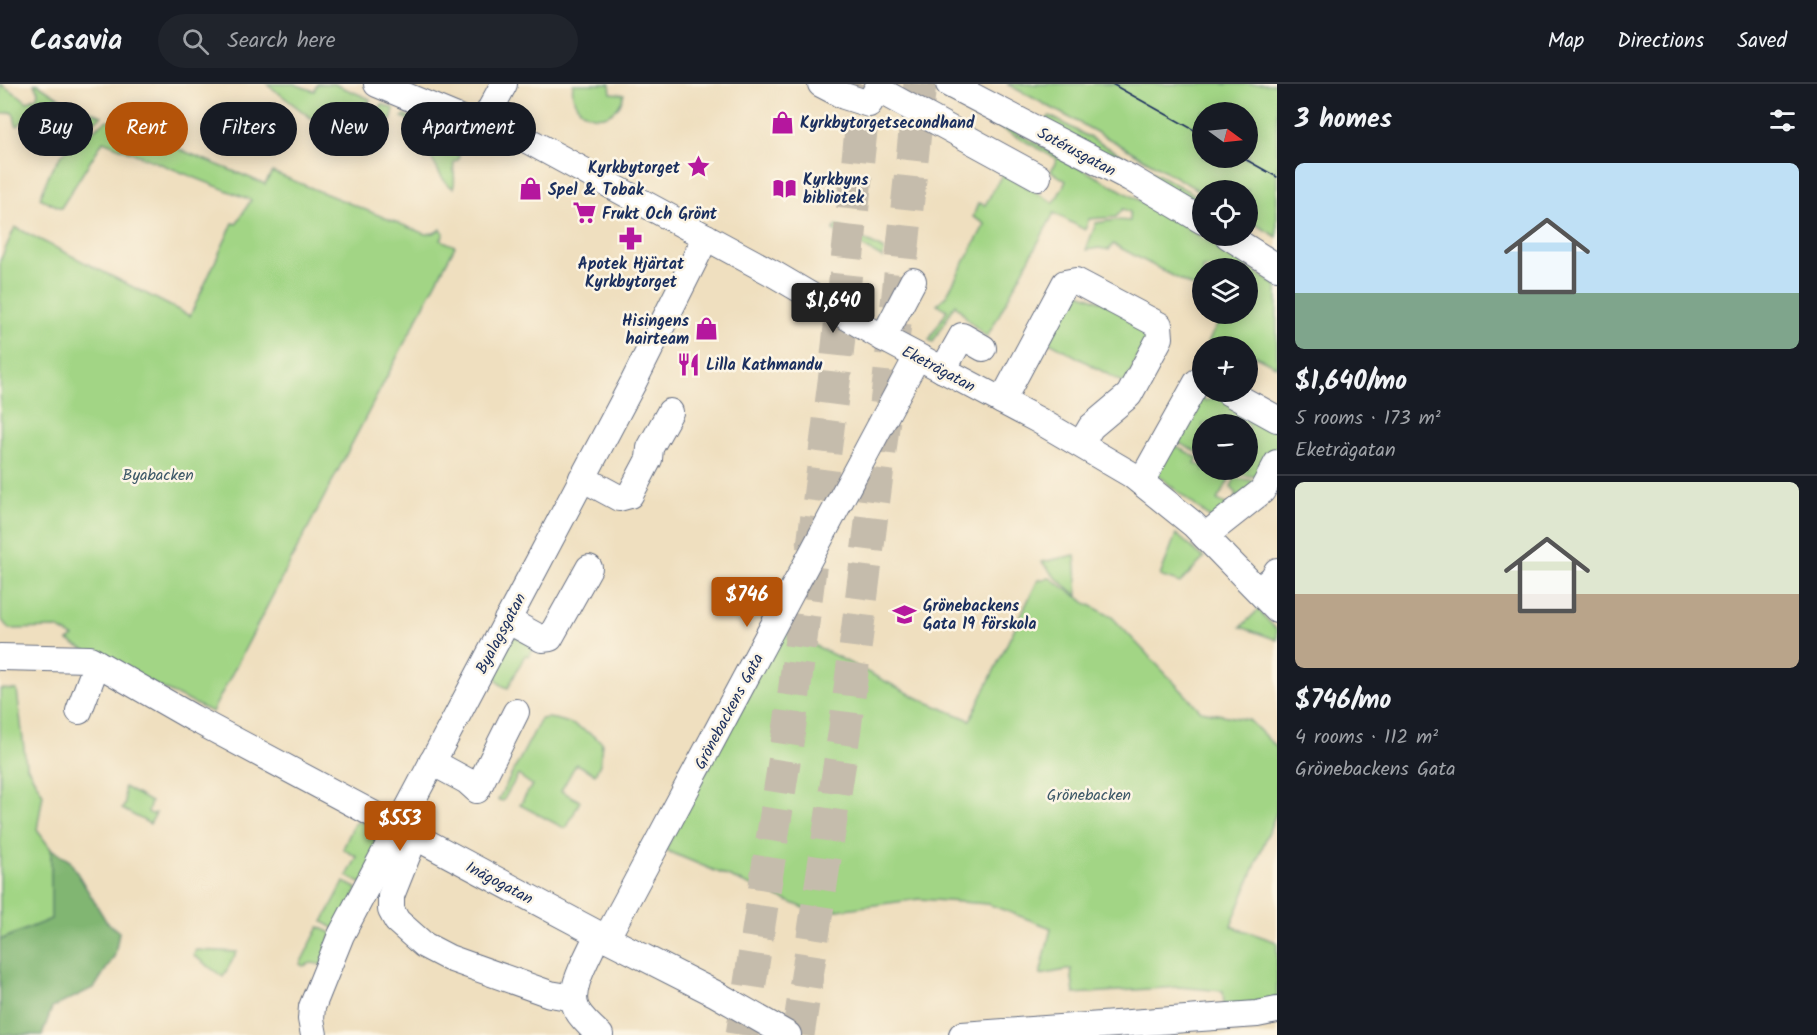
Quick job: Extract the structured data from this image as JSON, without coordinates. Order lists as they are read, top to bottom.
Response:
{
  "streets": {
    "street": [
      "Sotérusgatan",
      "Eketrägatan",
      "Byalagsgatan",
      "Grönebackens Gata",
      "Inägogatan"
    ]
  },
  "crossings": [
    ["Eketrägatan", "Byalagsgatan"],
    ["Eketrägatan", "Grönebackens Gata"],
    ["Byalagsgatan", "Inägogatan"],
    ["Grönebackens Gata", "Inägogatan"]
  ],
  "parks": ["Byabacken", "Grönebacken"],
  "places": {
    "shop": ["Kyrkbytorgetsecondhand", "Spel & Tobak", "Hisingens hairteam"],
    "place": ["Kyrkbytorget"],
    "library": ["Kyrkbyns bibliotek"],
    "supermarket": ["Frukt Och Grönt"],
    "pharmacy": ["Apotek Hjärtat Kyrkbytorget"],
    "restaurant": ["Lilla Kathmandu"],
    "school or university": ["Grönebackens Gata 19 förskola"]
  },
  "north": "right",
  "page": {
    "header": "Casavia",
    "search": "Search here",
    "nav": ["Map", "Directions", "Saved"],
    "heading": "3 homes",
    "map_buttons": ["+", "−"],
    "chip": [
      "Buy",
      "Rent",
      "Filters",
      "New",
      "Apartment"
    ],
    "list": [
      {
        "name": "$1,640/mo",
        "note": "5 rooms · 173 m² · Eketrägatan"
      },
      {
        "name": "$746/mo",
        "note": "4 rooms · 112 m² · Grönebackens Gata"
      }
    ],
    "price": ["$1,640", "$746", "$553"]
  }
}
